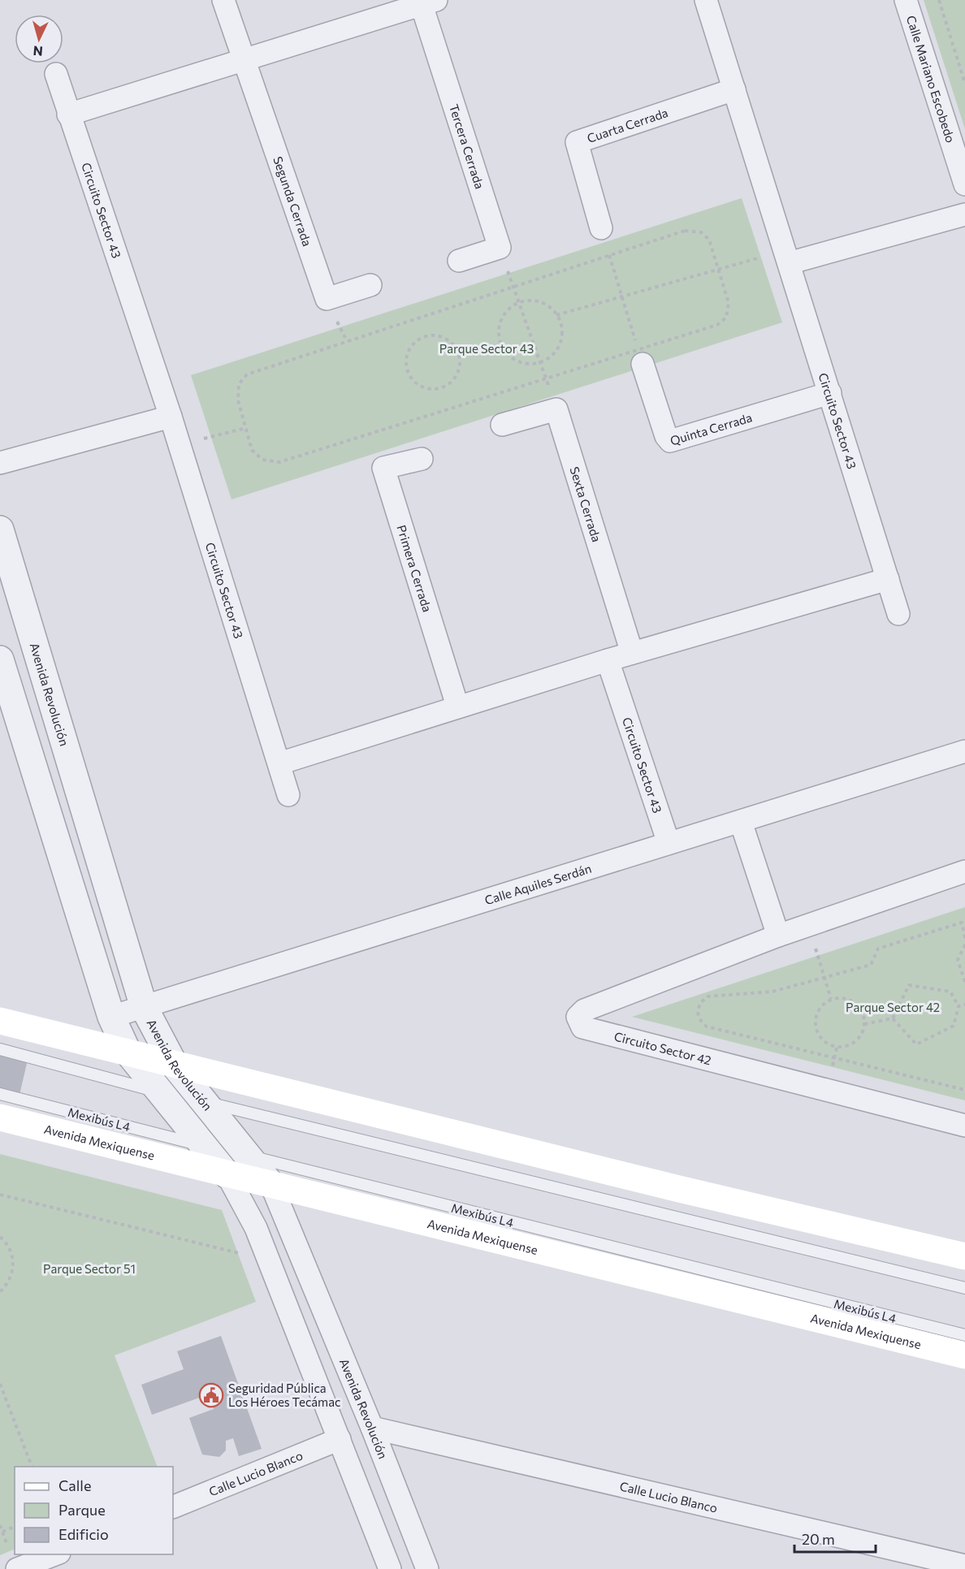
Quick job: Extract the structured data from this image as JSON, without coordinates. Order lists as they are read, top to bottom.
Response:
{
  "streets": {
    "main road": ["Avenida Mexiquense"],
    "street": [
      "Calle Mariano Escobedo",
      "Cuarta Cerrada",
      "Tercera Cerrada",
      "Segunda Cerrada",
      "Circuito Sector 43",
      "Quinta Cerrada",
      "Sexta Cerrada",
      "Primera Cerrada",
      "Avenida Revolución",
      "Calle Aquiles Serdán",
      "Circuito Sector 42",
      "Calle Lucio Blanco"
    ],
    "lane": ["Mexibús L4"]
  },
  "crossings": [
    ["Cuarta Cerrada", "Circuito Sector 43"],
    ["Circuito Sector 43", "Quinta Cerrada"],
    ["Circuito Sector 43", "Calle Aquiles Serdán"],
    ["Avenida Revolución", "Calle Aquiles Serdán"],
    ["Avenida Revolución", "Mexibús L4"],
    ["Avenida Revolución", "Avenida Mexiquense"],
    ["Avenida Revolución", "Calle Lucio Blanco"],
    ["Mexibús L4", "Avenida Mexiquense"]
  ],
  "parks": ["Parque Sector 43", "Parque Sector 42", "Parque Sector 51"],
  "places": {
    "public building": ["Seguridad Pública Los Héroes Tecámac"]
  },
  "legend": ["Calle", "Parque", "Edificio"],
  "scale_bar": "20 m",
  "north": "bottom"
}
